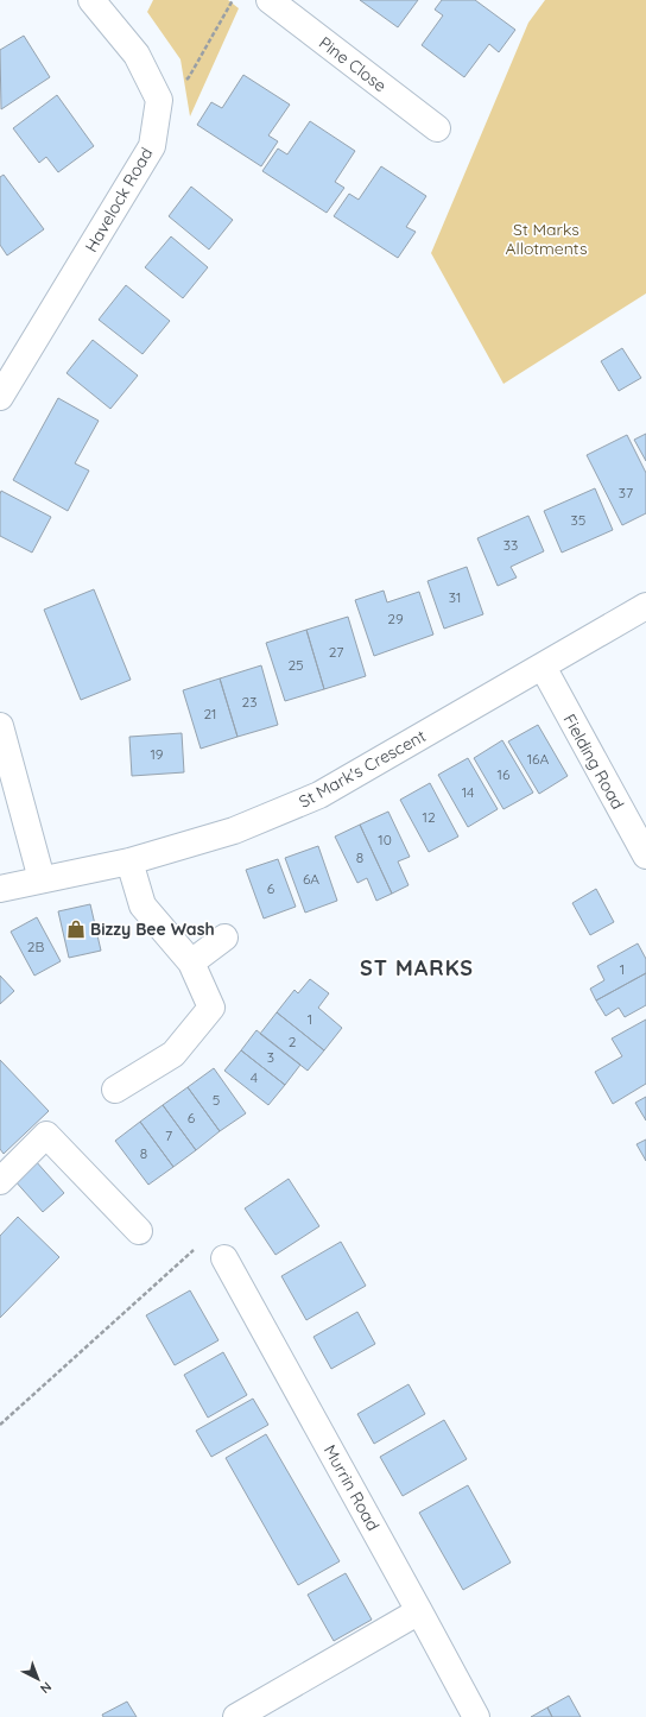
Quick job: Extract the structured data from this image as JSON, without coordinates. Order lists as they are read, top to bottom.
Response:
{
  "streets": {
    "street": [
      "Pine Close",
      "Havelock Road",
      "Fielding Road",
      "St Mark's Crescent",
      "Murrin Road"
    ]
  },
  "crossings": [
    ["Fielding Road", "St Mark's Crescent"]
  ],
  "districts": ["ST MARKS"],
  "parks": ["St Marks Allotments"],
  "places": {
    "shop": ["Bizzy Bee Wash"]
  },
  "house_numbers": [
    "37",
    "35",
    "33",
    "31",
    "29",
    "27",
    "25",
    "23",
    "21",
    "19",
    "16A",
    "16",
    "14",
    "12",
    "10",
    "8",
    "6A",
    "6",
    "2B",
    "1",
    "1",
    "2",
    "3",
    "4",
    "5",
    "6",
    "7",
    "8"
  ],
  "north": "bottom right"
}
